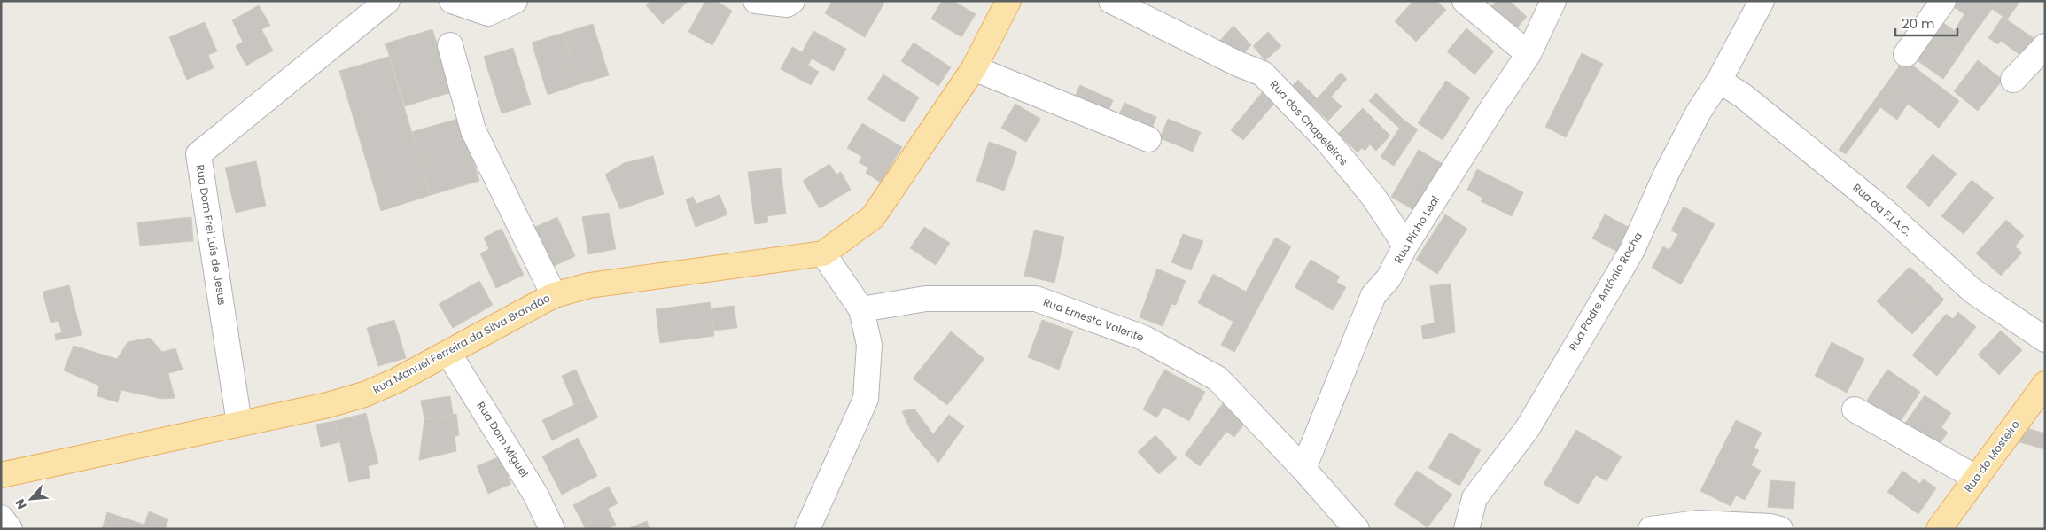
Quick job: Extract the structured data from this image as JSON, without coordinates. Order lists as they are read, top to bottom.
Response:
{
  "streets": {
    "main road": ["Rua Manuel Ferreira da Silva Brandão", "Rua do Mosteiro"],
    "street": [
      "Rua dos Chapeleiros",
      "Rua da F.I.A.C.",
      "Rua Pinho Leal",
      "Rua Dom Frei Luís de Jesus",
      "Rua Padre António Rocha",
      "Rua Ernesto Valente",
      "Rua Dom Miguel"
    ]
  },
  "crossings": [
    ["Rua dos Chapeleiros", "Rua Pinho Leal"],
    ["Rua da F.I.A.C.", "Rua Padre António Rocha"],
    ["Rua Pinho Leal", "Rua Ernesto Valente"],
    ["Rua Dom Frei Luís de Jesus", "Rua Manuel Ferreira da Silva Brandão"],
    ["Rua Manuel Ferreira da Silva Brandão", "Rua Dom Miguel"]
  ],
  "scale_bar": "20 m",
  "north": "bottom left"
}
